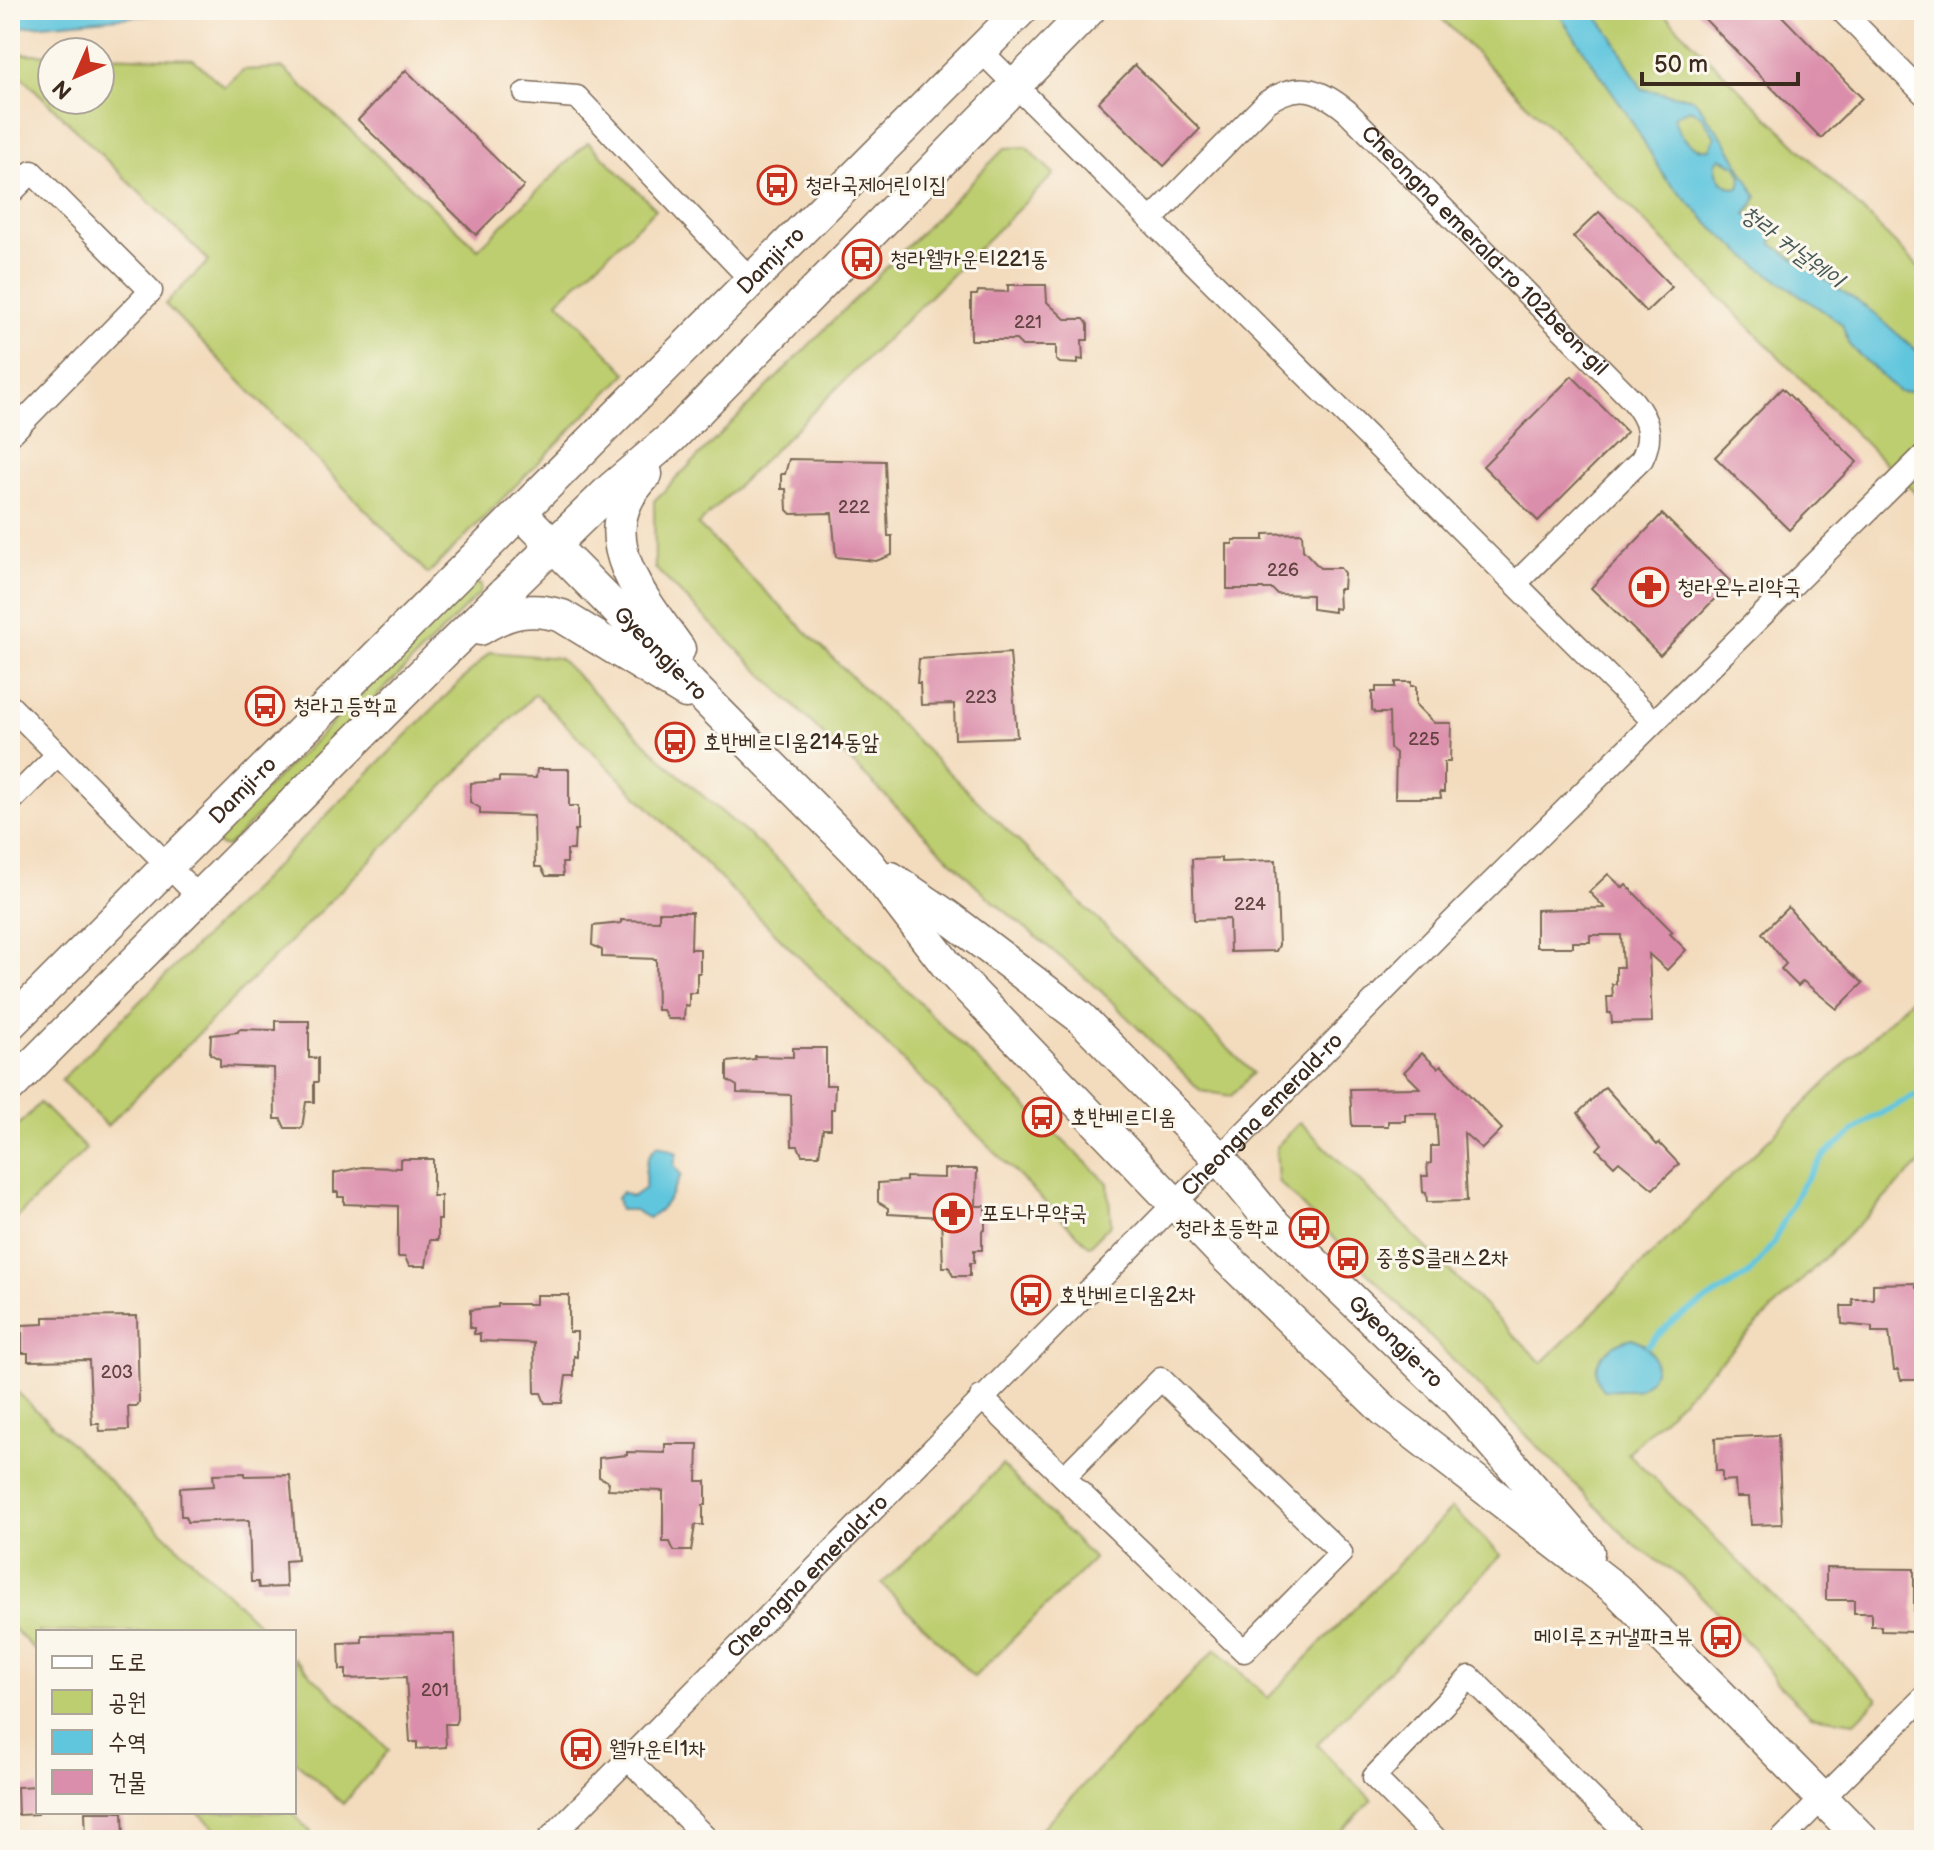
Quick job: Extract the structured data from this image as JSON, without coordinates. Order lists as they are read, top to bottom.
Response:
{
  "streets": {
    "main road": ["Damji-ro", "Gyeongje-ro"],
    "street": ["Cheongna emerald-ro 102beon-gil", "Cheongna emerald-ro"]
  },
  "crossings": [
    ["Damji-ro", "Gyeongje-ro"],
    ["Gyeongje-ro", "Cheongna emerald-ro"]
  ],
  "water": ["청라 커널웨이"],
  "places": {
    "bus stop": [
      "청라국제어린이집",
      "청라웰카운티221동",
      "청라고등학교",
      "호반베르디움214동앞",
      "호반베르디움",
      "청라초등학교",
      "중흥S클래스2차",
      "호반베르디움2차",
      "메이루즈커낼파크뷰",
      "웰카운티1차"
    ],
    "pharmacy": ["청라온누리약국", "포도나무약국"]
  },
  "house_numbers": [
    "221",
    "222",
    "226",
    "223",
    "225",
    "224",
    "203",
    "201"
  ],
  "legend": [
    "도로",
    "공원",
    "수역",
    "건물"
  ],
  "scale_bar": "50 m",
  "north": "bottom left"
}
